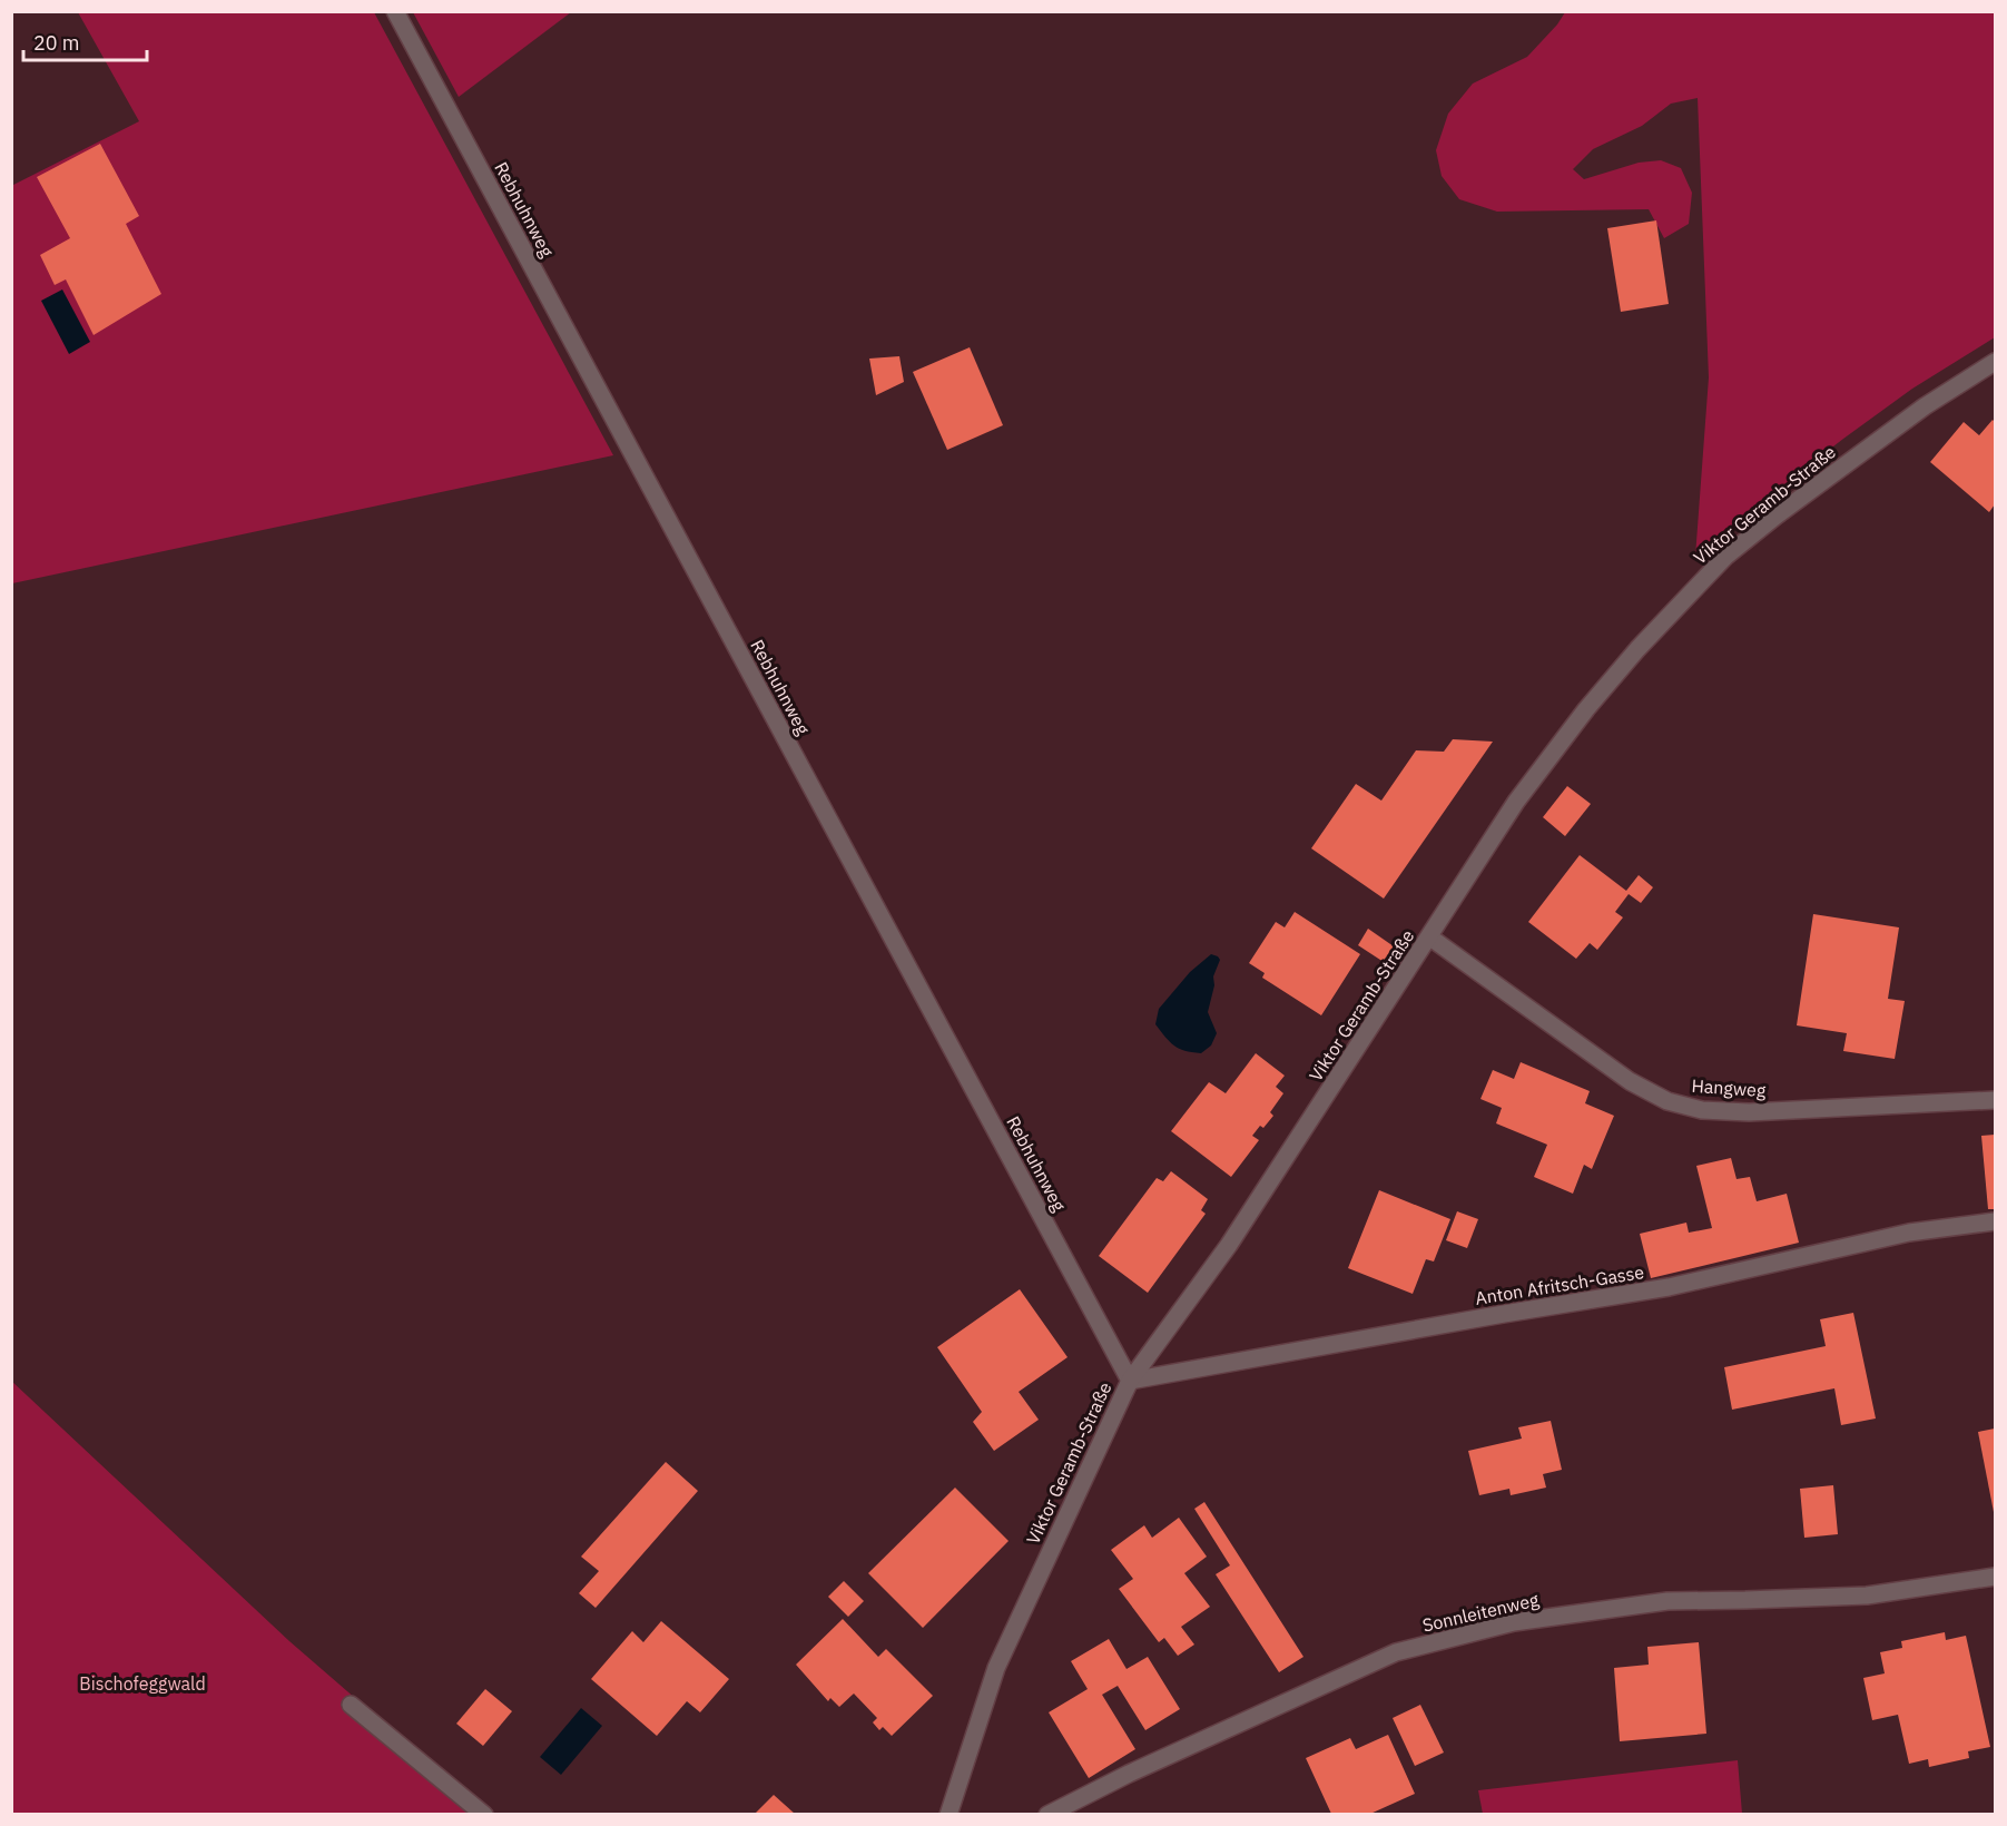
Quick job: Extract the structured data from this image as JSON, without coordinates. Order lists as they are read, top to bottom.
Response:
{
  "streets": {
    "street": [
      "Rebhuhnweg",
      "Viktor Geramb-Straße",
      "Hangweg",
      "Anton Afritsch-Gasse",
      "Sonnleitenweg"
    ]
  },
  "crossings": [
    ["Rebhuhnweg", "Viktor Geramb-Straße"],
    ["Rebhuhnweg", "Anton Afritsch-Gasse"],
    ["Viktor Geramb-Straße", "Hangweg"],
    ["Viktor Geramb-Straße", "Anton Afritsch-Gasse"]
  ],
  "parks": ["Bischofeggwald"],
  "scale_bar": "20 m"
}
